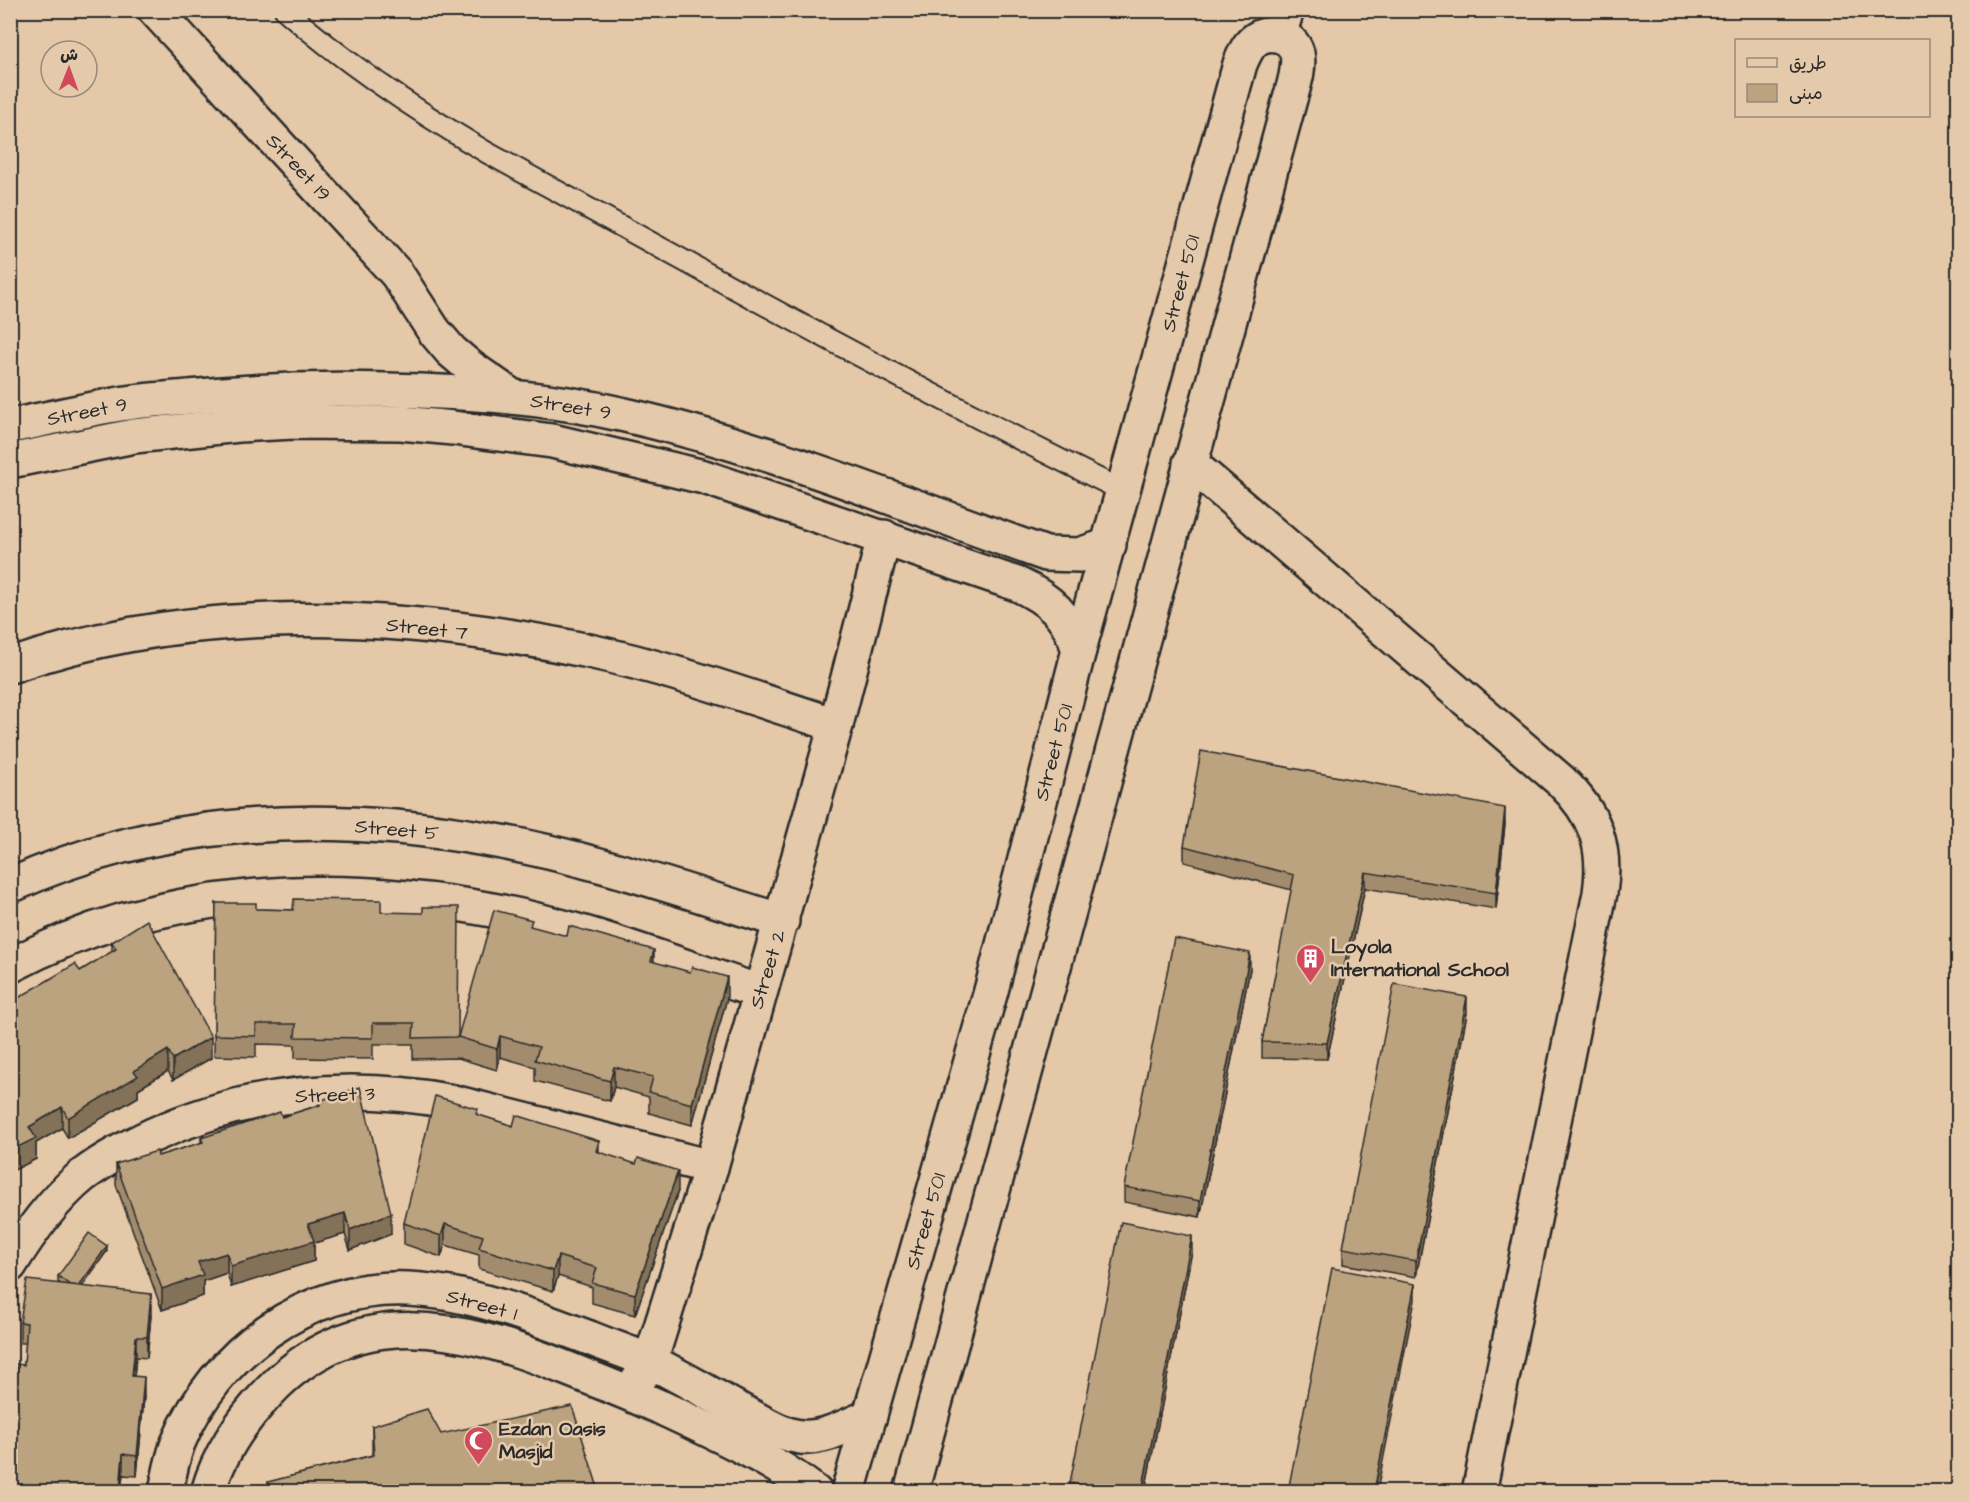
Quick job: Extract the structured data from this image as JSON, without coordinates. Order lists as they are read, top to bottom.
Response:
{
  "streets": {
    "street": [
      "Street 19",
      "Street 501",
      "Street 9",
      "Street 7",
      "Street 5",
      "Street 2",
      "Street 3",
      "Street 1"
    ]
  },
  "crossings": [
    ["Street 19", "Street 9"],
    ["Street 501", "Street 9"],
    ["Street 501", "Street 1"],
    ["Street 9", "Street 2"],
    ["Street 7", "Street 2"],
    ["Street 5", "Street 2"],
    ["Street 2", "Street 3"],
    ["Street 2", "Street 1"]
  ],
  "places": {
    "building": ["Loyola International School"],
    "mosque": ["Ezdan Oasis Masjid"]
  },
  "legend": ["طريق", "مبنى"],
  "north": "top"
}
